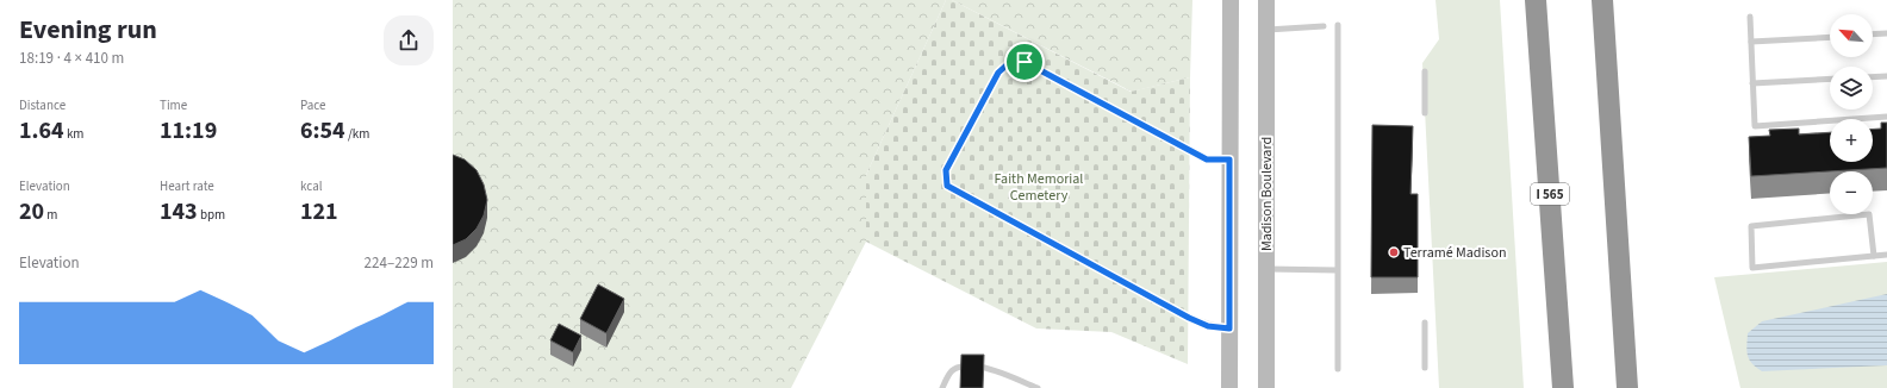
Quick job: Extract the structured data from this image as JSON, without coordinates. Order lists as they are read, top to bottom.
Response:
{
  "streets": {
    "highway": ["I 565"],
    "main road": ["Madison Boulevard"]
  },
  "parks": ["Faith Memorial Cemetery"],
  "places": ["Terramé Madison"],
  "north": "top left",
  "page": {
    "heading": ["Evening run", "18:19 · 4 × 410 m"],
    "map_buttons": ["+", "−"],
    "stats": [
      ["Distance", "1.64 km"],
      ["Time", "11:19"],
      ["Pace", "6:54 /km"],
      ["Elevation", "20 m"],
      ["Heart rate", "143 bpm"],
      ["kcal", "121"]
    ],
    "chart": ["Elevation", "224–229 m"]
  }
}
